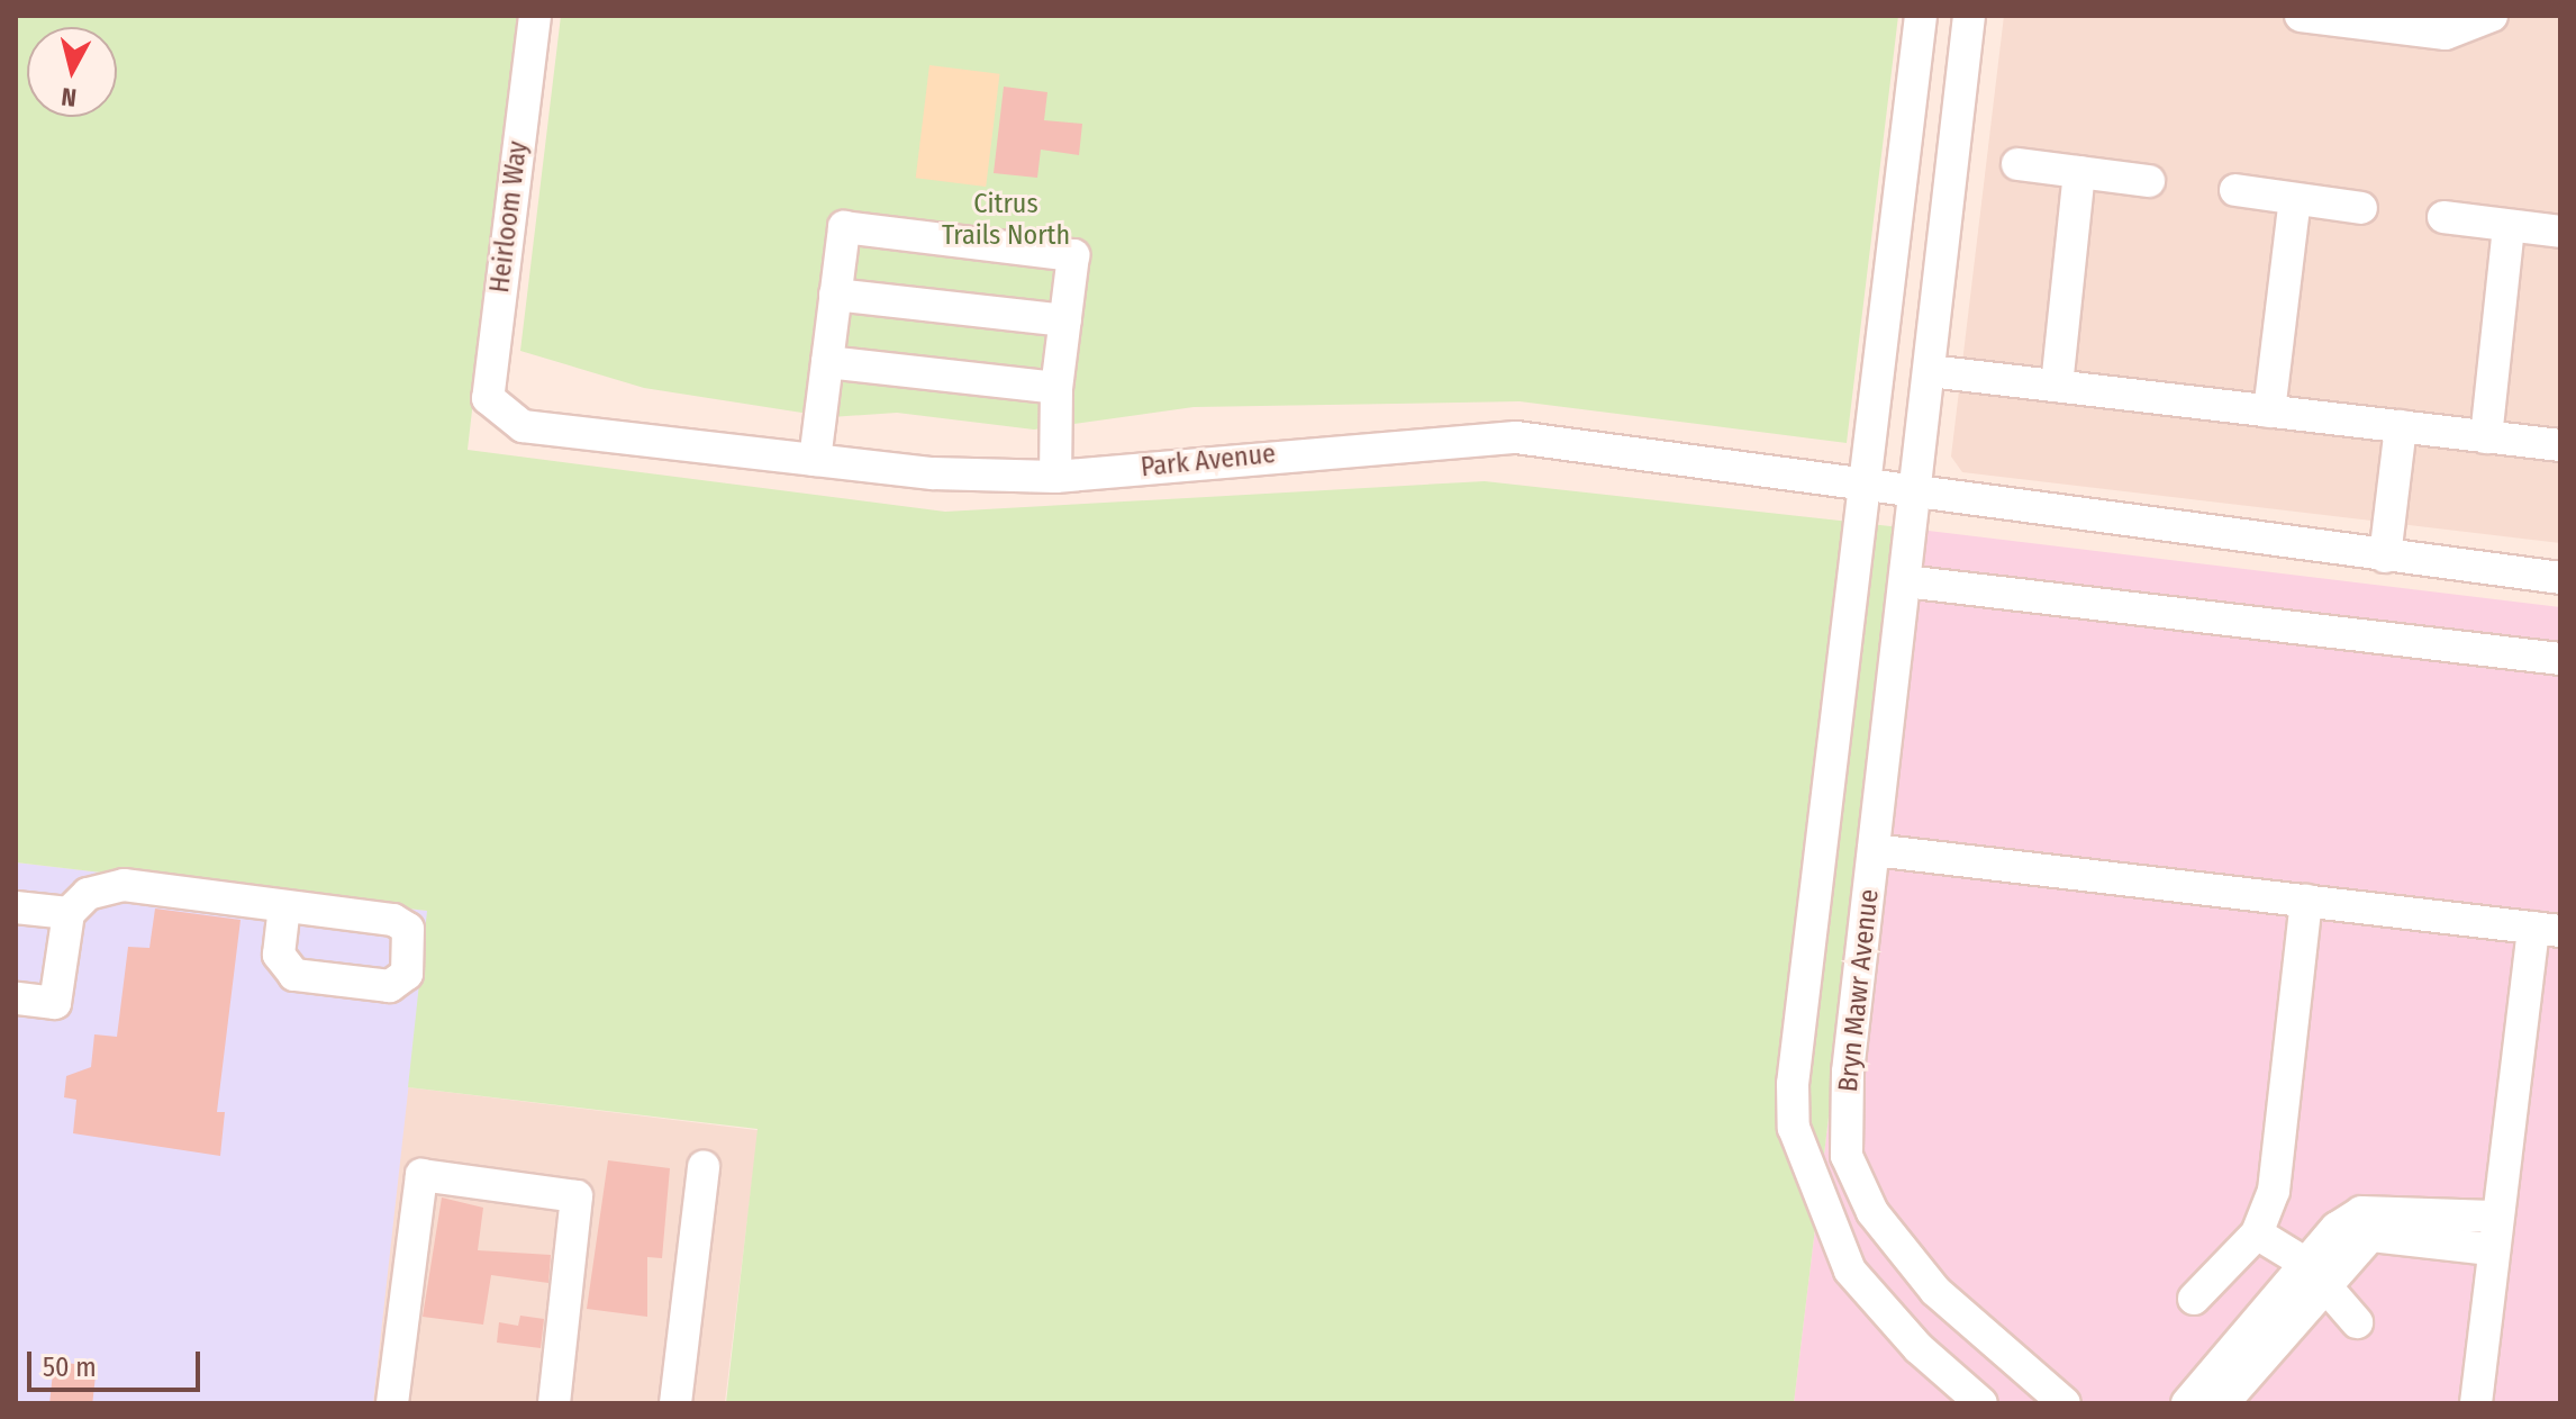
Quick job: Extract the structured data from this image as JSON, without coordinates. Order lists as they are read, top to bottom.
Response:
{
  "streets": {
    "street": ["Heirloom Way", "Park Avenue", "Bryn Mawr Avenue"]
  },
  "crossings": [
    ["Heirloom Way", "Park Avenue"],
    ["Park Avenue", "Bryn Mawr Avenue"]
  ],
  "parks": ["Citrus Trails North"],
  "scale_bar": "50 m",
  "north": "bottom"
}
